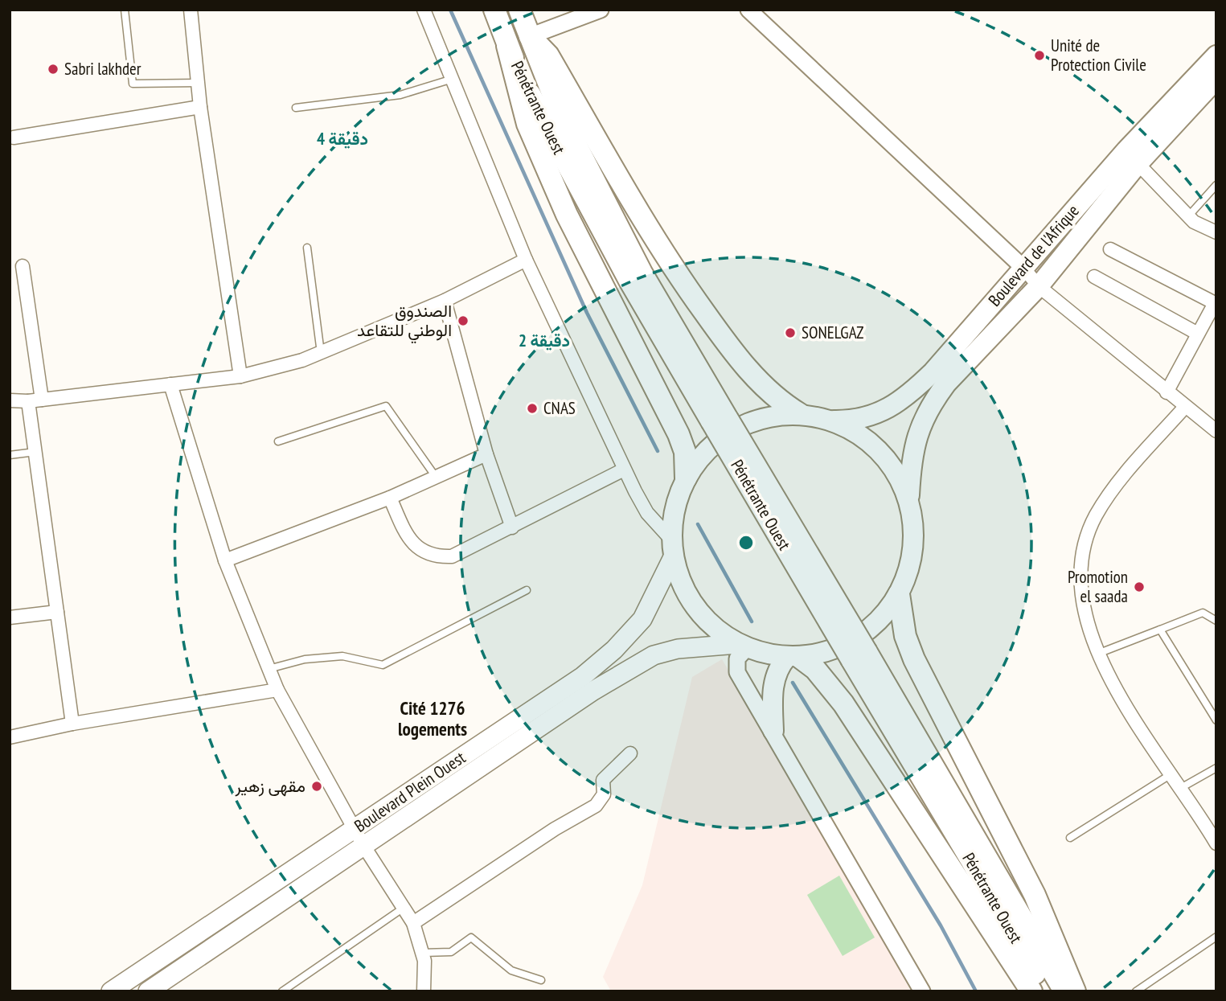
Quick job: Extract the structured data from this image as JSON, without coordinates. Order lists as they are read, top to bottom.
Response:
{
  "streets": {
    "highway": ["Pénétrante Ouest"],
    "main road": ["Boulevard de l'Afrique", "Boulevard Plein Ouest"]
  },
  "districts": ["Cité 1276 logements"],
  "places": [
    "Unité de Protection Civile",
    "Sabri lakhder",
    "الصندوق الوطني للتقاعد",
    "SONELGAZ",
    "CNAS",
    "Promotion el saada",
    "مقهى زهير"
  ],
  "rings": ["4 دقيقة", "2 دقيقة"]
}
